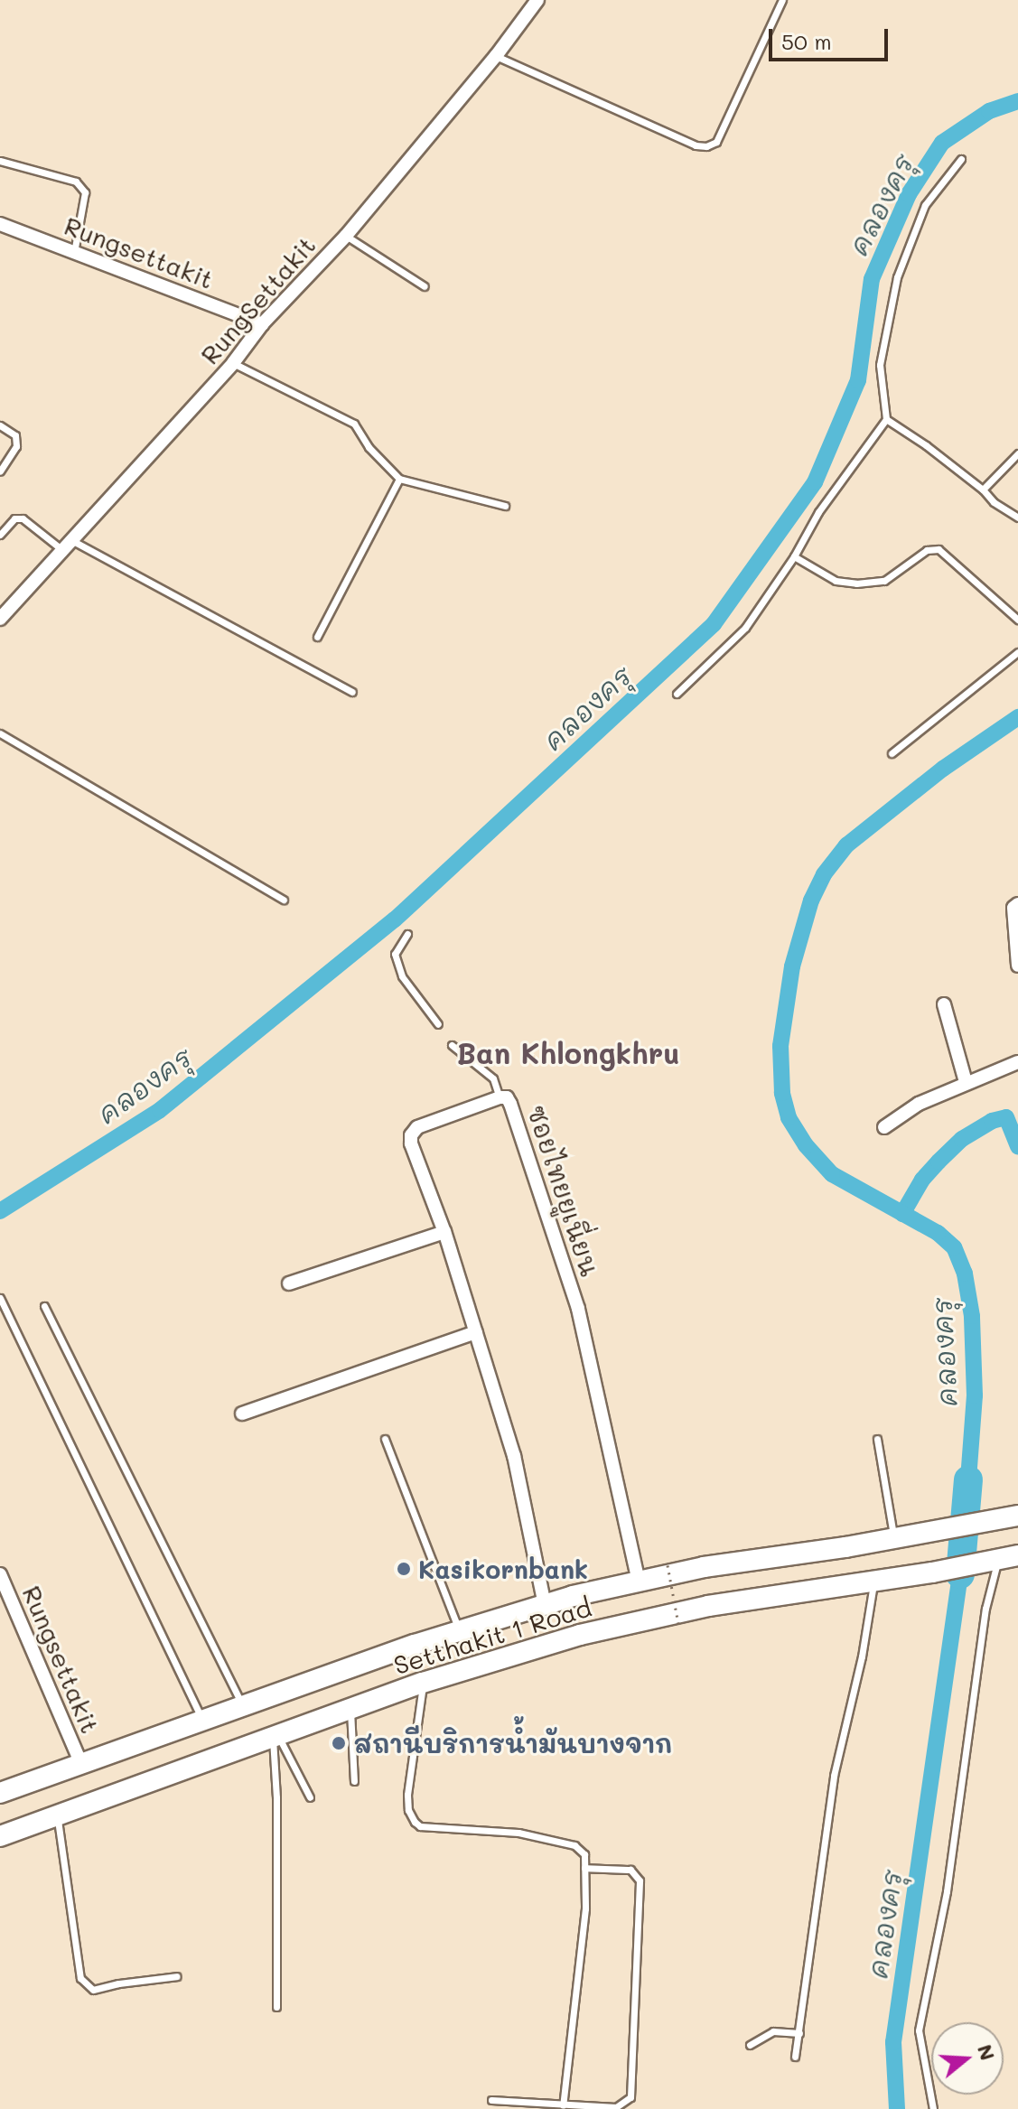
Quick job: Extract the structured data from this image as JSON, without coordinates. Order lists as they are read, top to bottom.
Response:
{
  "streets": {
    "main road": ["Setthakit 1 Road"],
    "street": ["Rungsettakit", "RungSettakit", "ซอยไทยยูเนี่ยน"]
  },
  "crossings": [
    ["Rungsettakit", "RungSettakit"],
    ["Rungsettakit", "Setthakit 1 Road"],
    ["ซอยไทยยูเนี่ยน", "Setthakit 1 Road"]
  ],
  "districts": ["Ban Khlongkhru"],
  "water": ["คลองครุ"],
  "places": ["Kasikornbank", "สถานีบริการน้ำมันบางจาก"],
  "scale_bar": "50 m",
  "north": "right"
}
